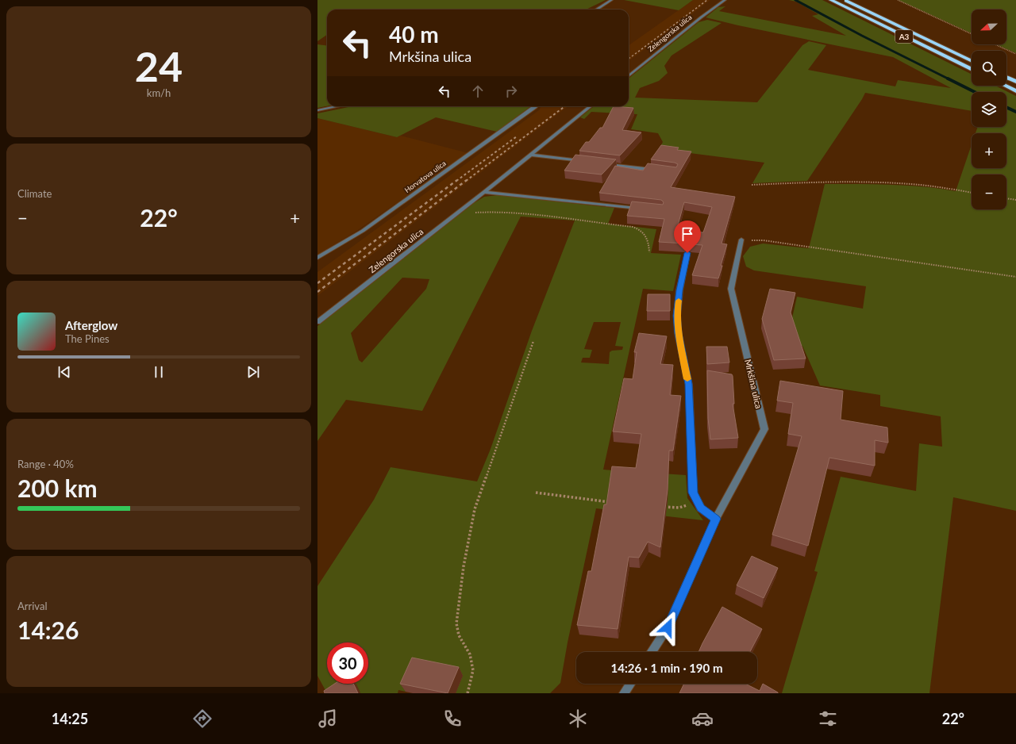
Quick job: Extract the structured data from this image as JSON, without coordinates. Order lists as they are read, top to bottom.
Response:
{
  "streets": {
    "highway": ["A3"],
    "street": ["Zelengorska ulica", "Horvatova ulica", "Mrkšina ulica"]
  },
  "north": "left",
  "page": {
    "tile": [
      ["24", "km/h"],
      "Climate",
      ["Range · 40%", "200 km"],
      ["Arrival", "14:26"]
    ],
    "map_buttons": ["+", "−"],
    "turn": ["40 m", "Mrkšina ulica"],
    "heat": ["−", "22°", "+"],
    "song": ["Afterglow", "The Pines"],
    "limit": "30",
    "trip": "14:26 · 1 min · 190 m",
    "tabs": ["14:25", "22°"]
  }
}
